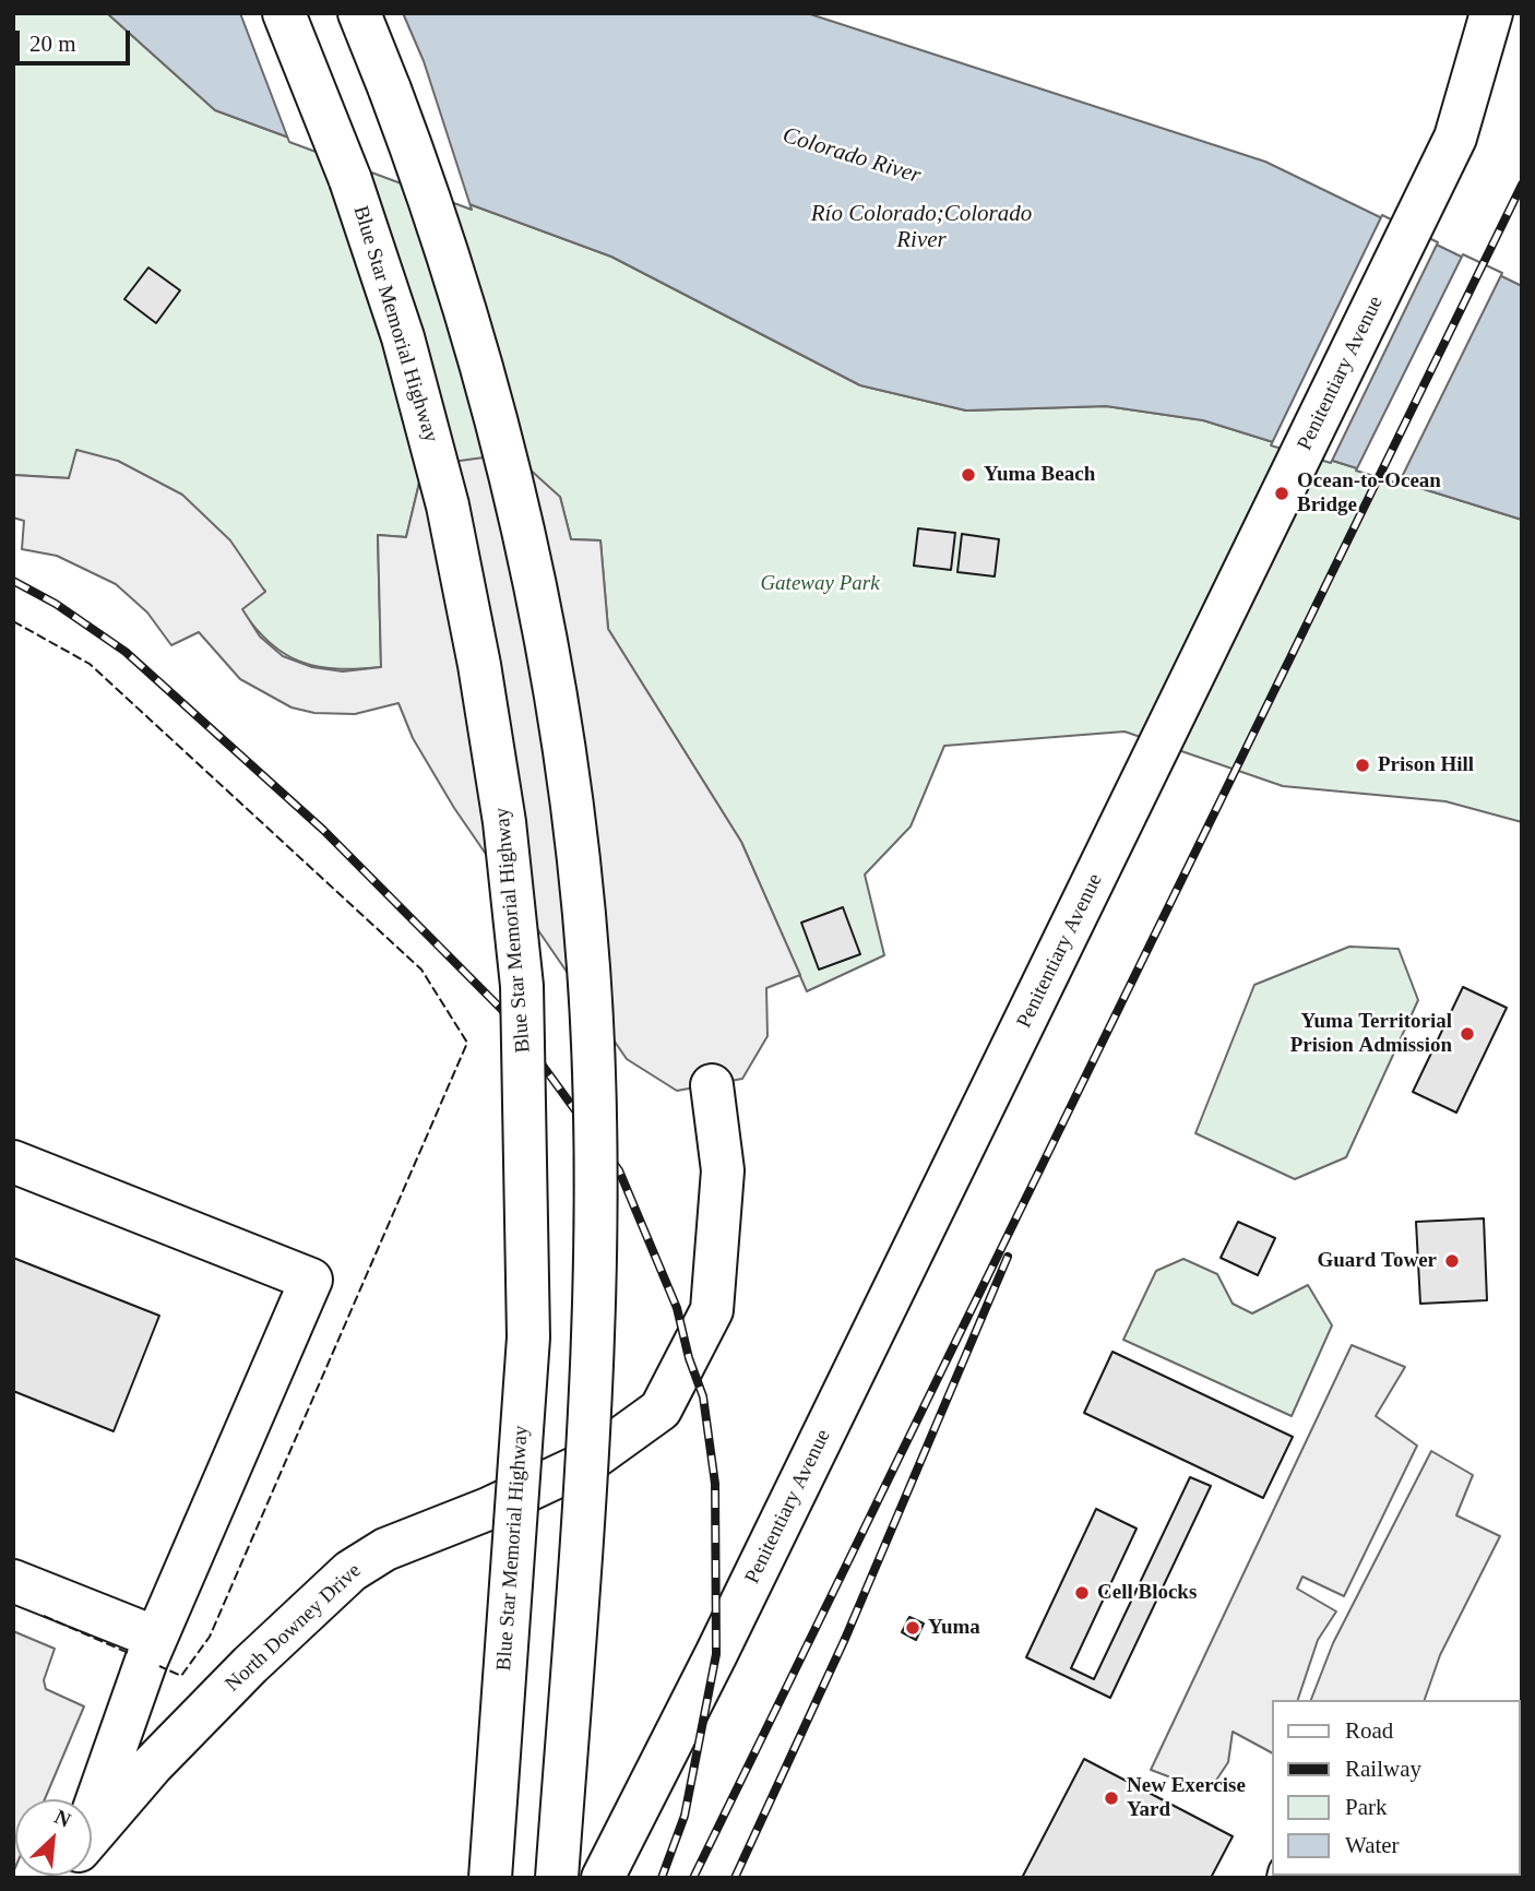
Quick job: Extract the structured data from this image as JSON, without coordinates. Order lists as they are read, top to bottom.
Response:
{
  "streets": {
    "main road": ["Blue Star Memorial Highway", "Penitentiary Avenue", "North Downey Drive"]
  },
  "water": ["Colorado River", "Río Colorado;Colorado River"],
  "parks": ["Gateway Park"],
  "places": [
    "Yuma Beach",
    "Ocean-to-Ocean Bridge",
    "Prison Hill",
    "Yuma Territorial Prision Admission",
    "Guard Tower",
    "Cell Blocks",
    "Yuma",
    "New Exercise Yard"
  ],
  "legend": [
    "Road",
    "Railway",
    "Park",
    "Water"
  ],
  "scale_bar": "20 m",
  "north": "top right"
}
